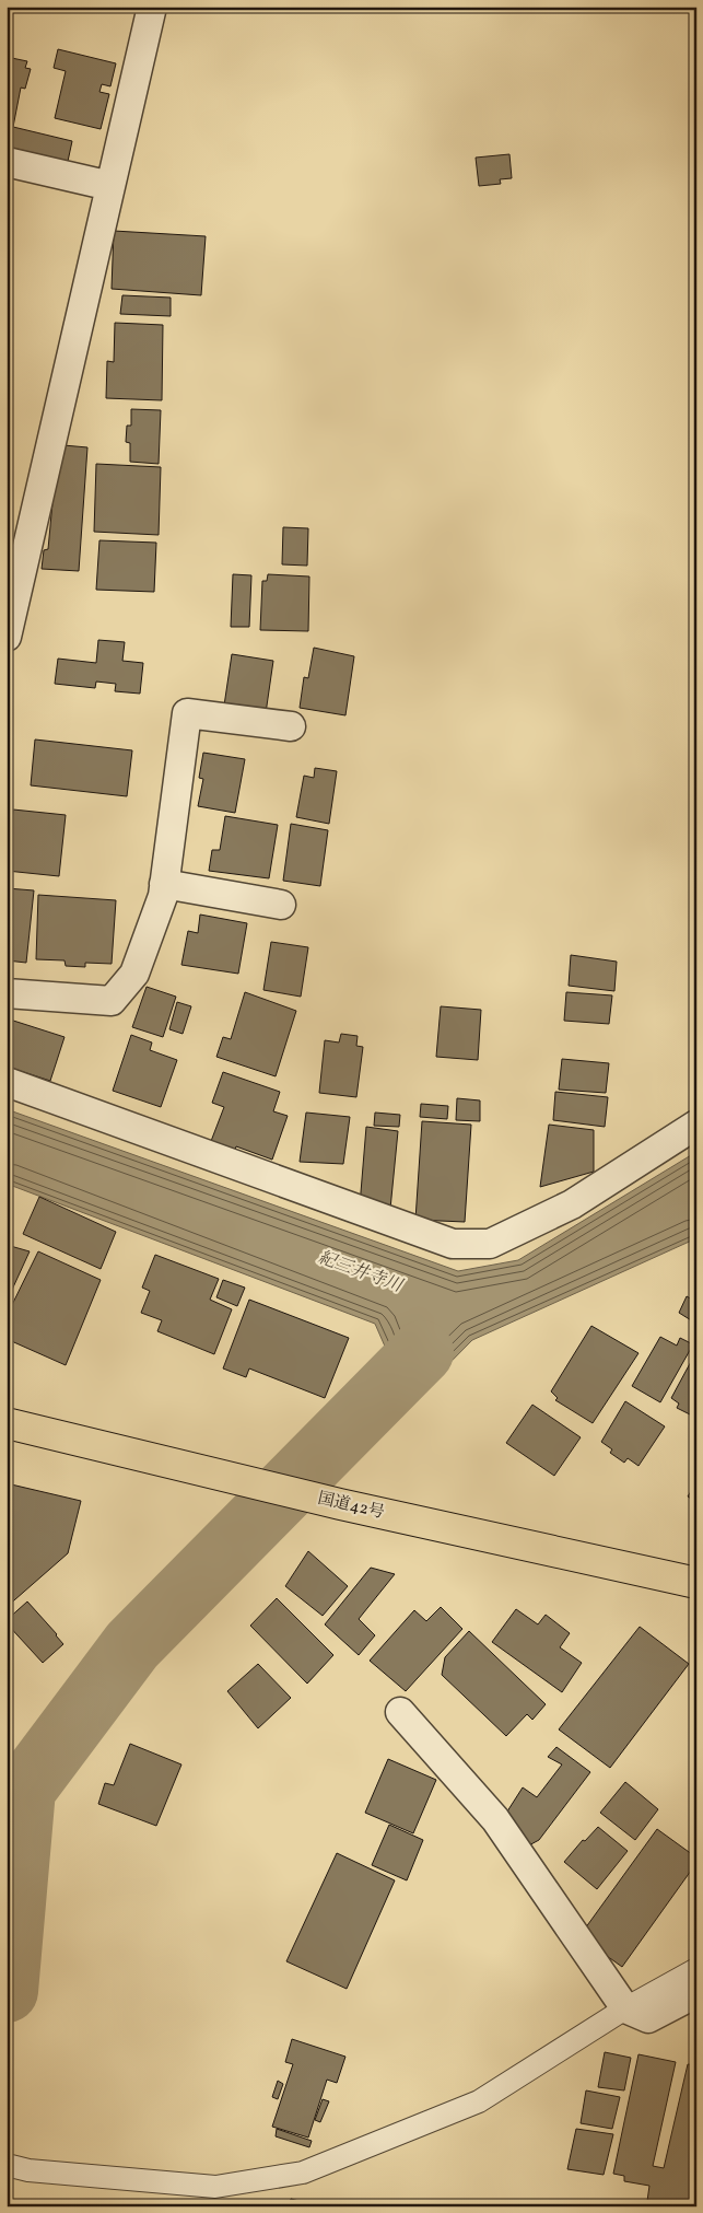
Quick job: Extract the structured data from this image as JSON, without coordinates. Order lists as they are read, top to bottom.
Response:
{
  "streets": {
    "highway": ["国道42号"]
  },
  "water": ["紀三井寺川"]
}
